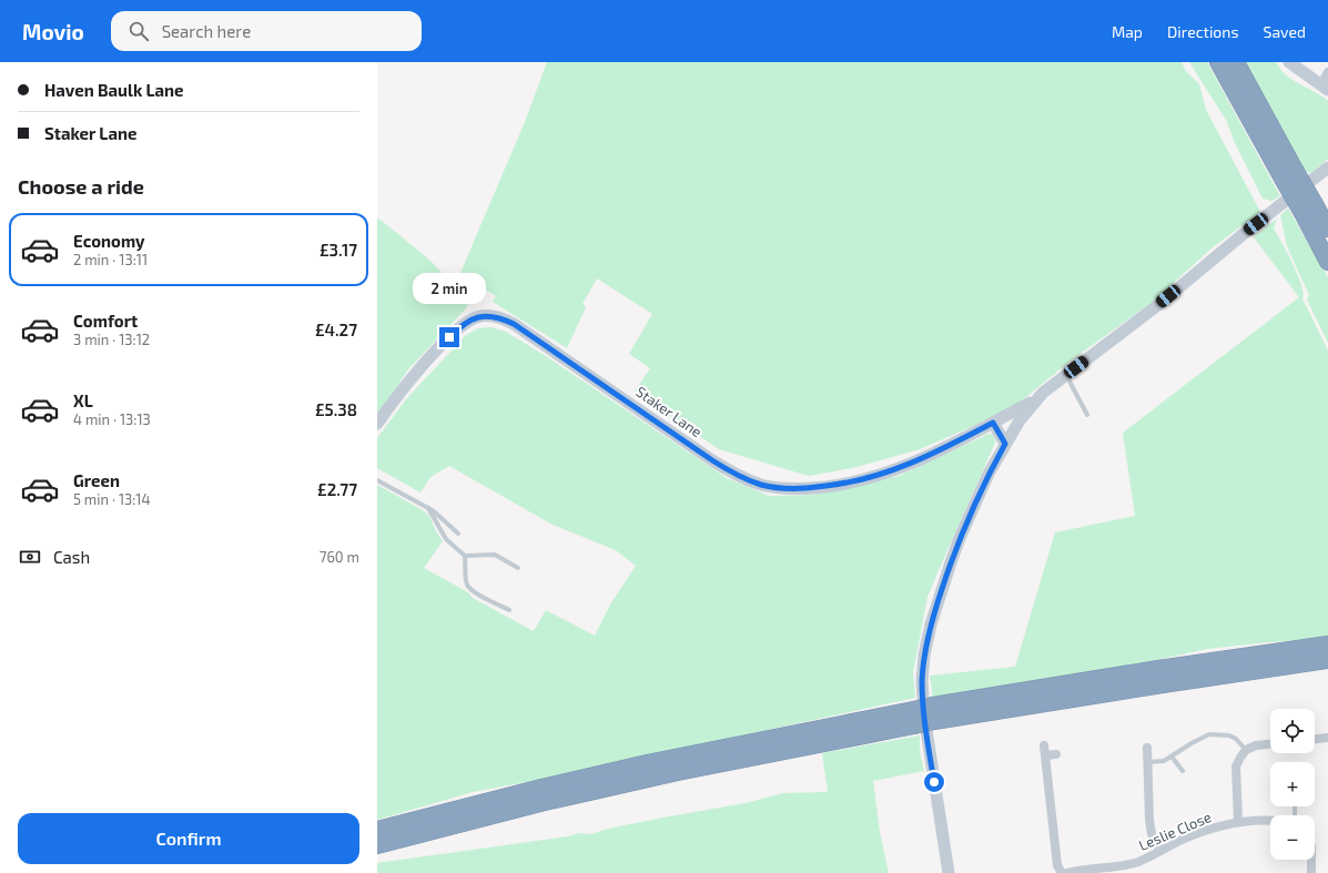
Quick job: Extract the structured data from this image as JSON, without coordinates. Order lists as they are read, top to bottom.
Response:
{
  "streets": {
    "street": ["Staker Lane", "Leslie Close"]
  },
  "page": {
    "header": "Movio",
    "search": "Search here",
    "nav": ["Map", "Directions", "Saved"],
    "banner": ["Haven Baulk Lane", "Staker Lane"],
    "heading": "Choose a ride",
    "list": [
      {
        "name": "Economy",
        "note": "2 min · 13:11",
        "value": "£3.17"
      },
      {
        "name": "Comfort",
        "note": "3 min · 13:12",
        "value": "£4.27"
      },
      {
        "name": "XL",
        "note": "4 min · 13:13",
        "value": "£5.38"
      },
      {
        "name": "Green",
        "note": "5 min · 13:14",
        "value": "£2.77"
      }
    ],
    "bubble": "2 min",
    "pay": ["Cash", "760 m"],
    "map_buttons": ["+", "−"],
    "buttons": "Confirm"
  }
}
